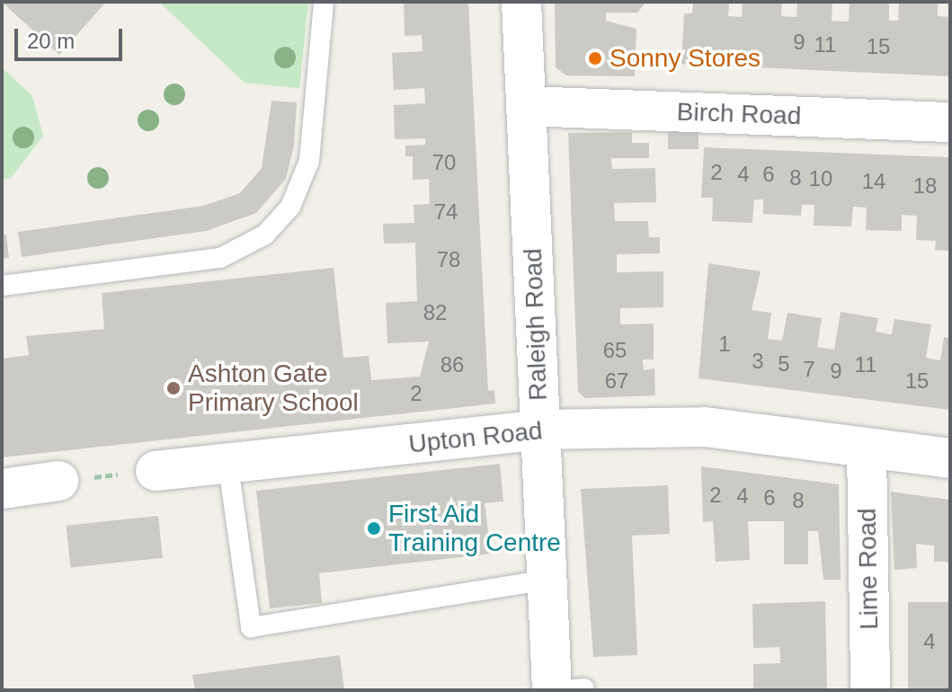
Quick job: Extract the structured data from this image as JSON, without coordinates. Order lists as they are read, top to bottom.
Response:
{
  "streets": {
    "street": [
      "Birch Road",
      "Raleigh Road",
      "Upton Road",
      "Lime Road"
    ]
  },
  "crossings": [
    ["Birch Road", "Raleigh Road"],
    ["Raleigh Road", "Upton Road"],
    ["Upton Road", "Lime Road"]
  ],
  "places": ["Sonny Stores", "Ashton Gate Primary School", "First Aid Training Centre"],
  "house_numbers": [
    "9",
    "11",
    "15",
    "70",
    "2",
    "4",
    "6",
    "8",
    "10",
    "14",
    "18",
    "74",
    "78",
    "82",
    "1",
    "65",
    "3",
    "5",
    "86",
    "11",
    "7",
    "9",
    "67",
    "15",
    "2",
    "2",
    "4",
    "6",
    "8",
    "4"
  ],
  "scale_bar": "20 m"
}
